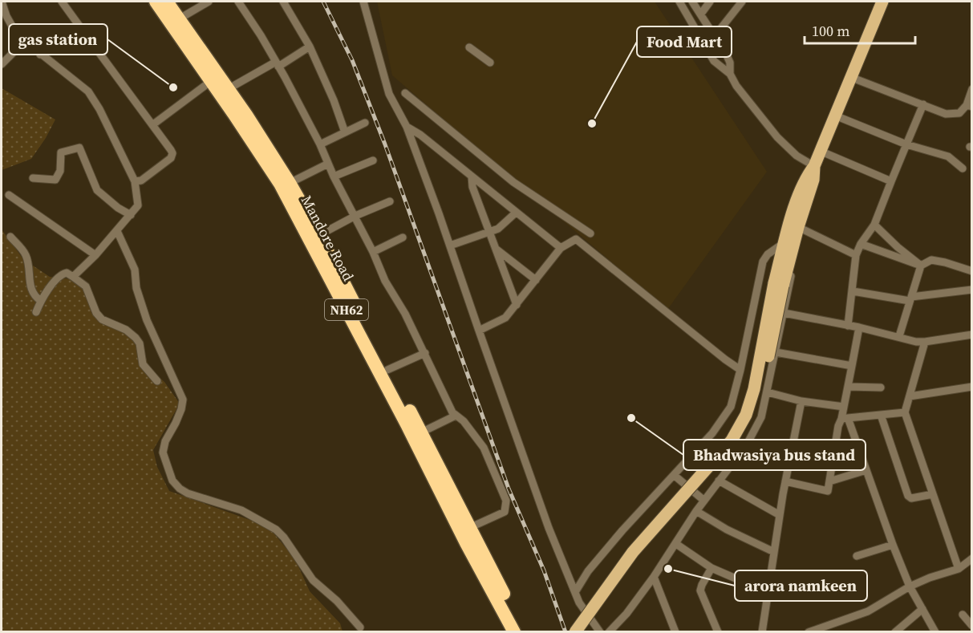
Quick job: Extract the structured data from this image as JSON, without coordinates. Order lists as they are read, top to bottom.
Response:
{
  "streets": {
    "highway": ["Mandore Road", "NH62"]
  },
  "places": [
    "gas station",
    "Food Mart",
    "Bhadwasiya bus stand",
    "arora namkeen"
  ],
  "scale_bar": "100 m"
}
